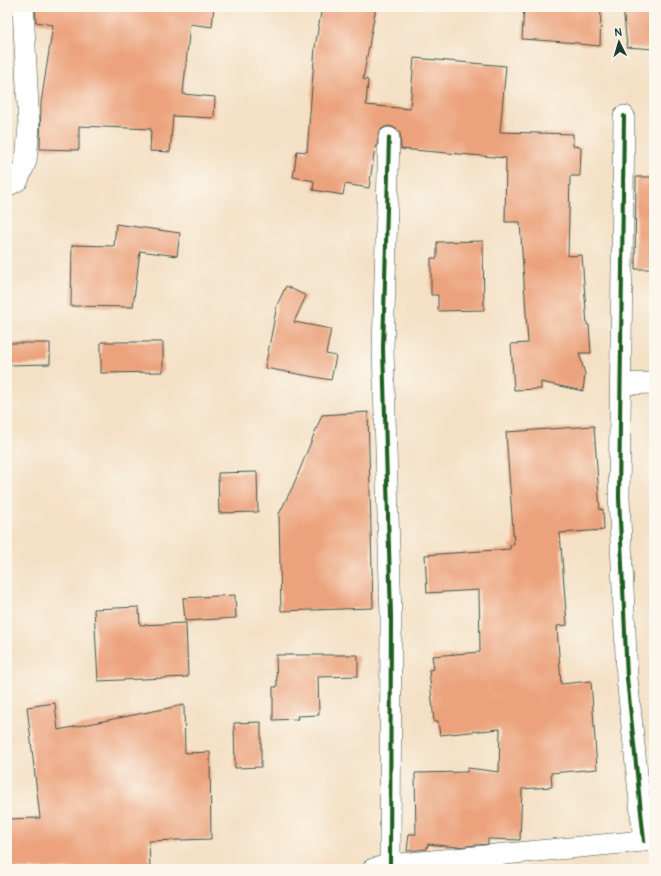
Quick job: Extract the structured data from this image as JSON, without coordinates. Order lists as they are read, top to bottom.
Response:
{
  "north": "top"
}
